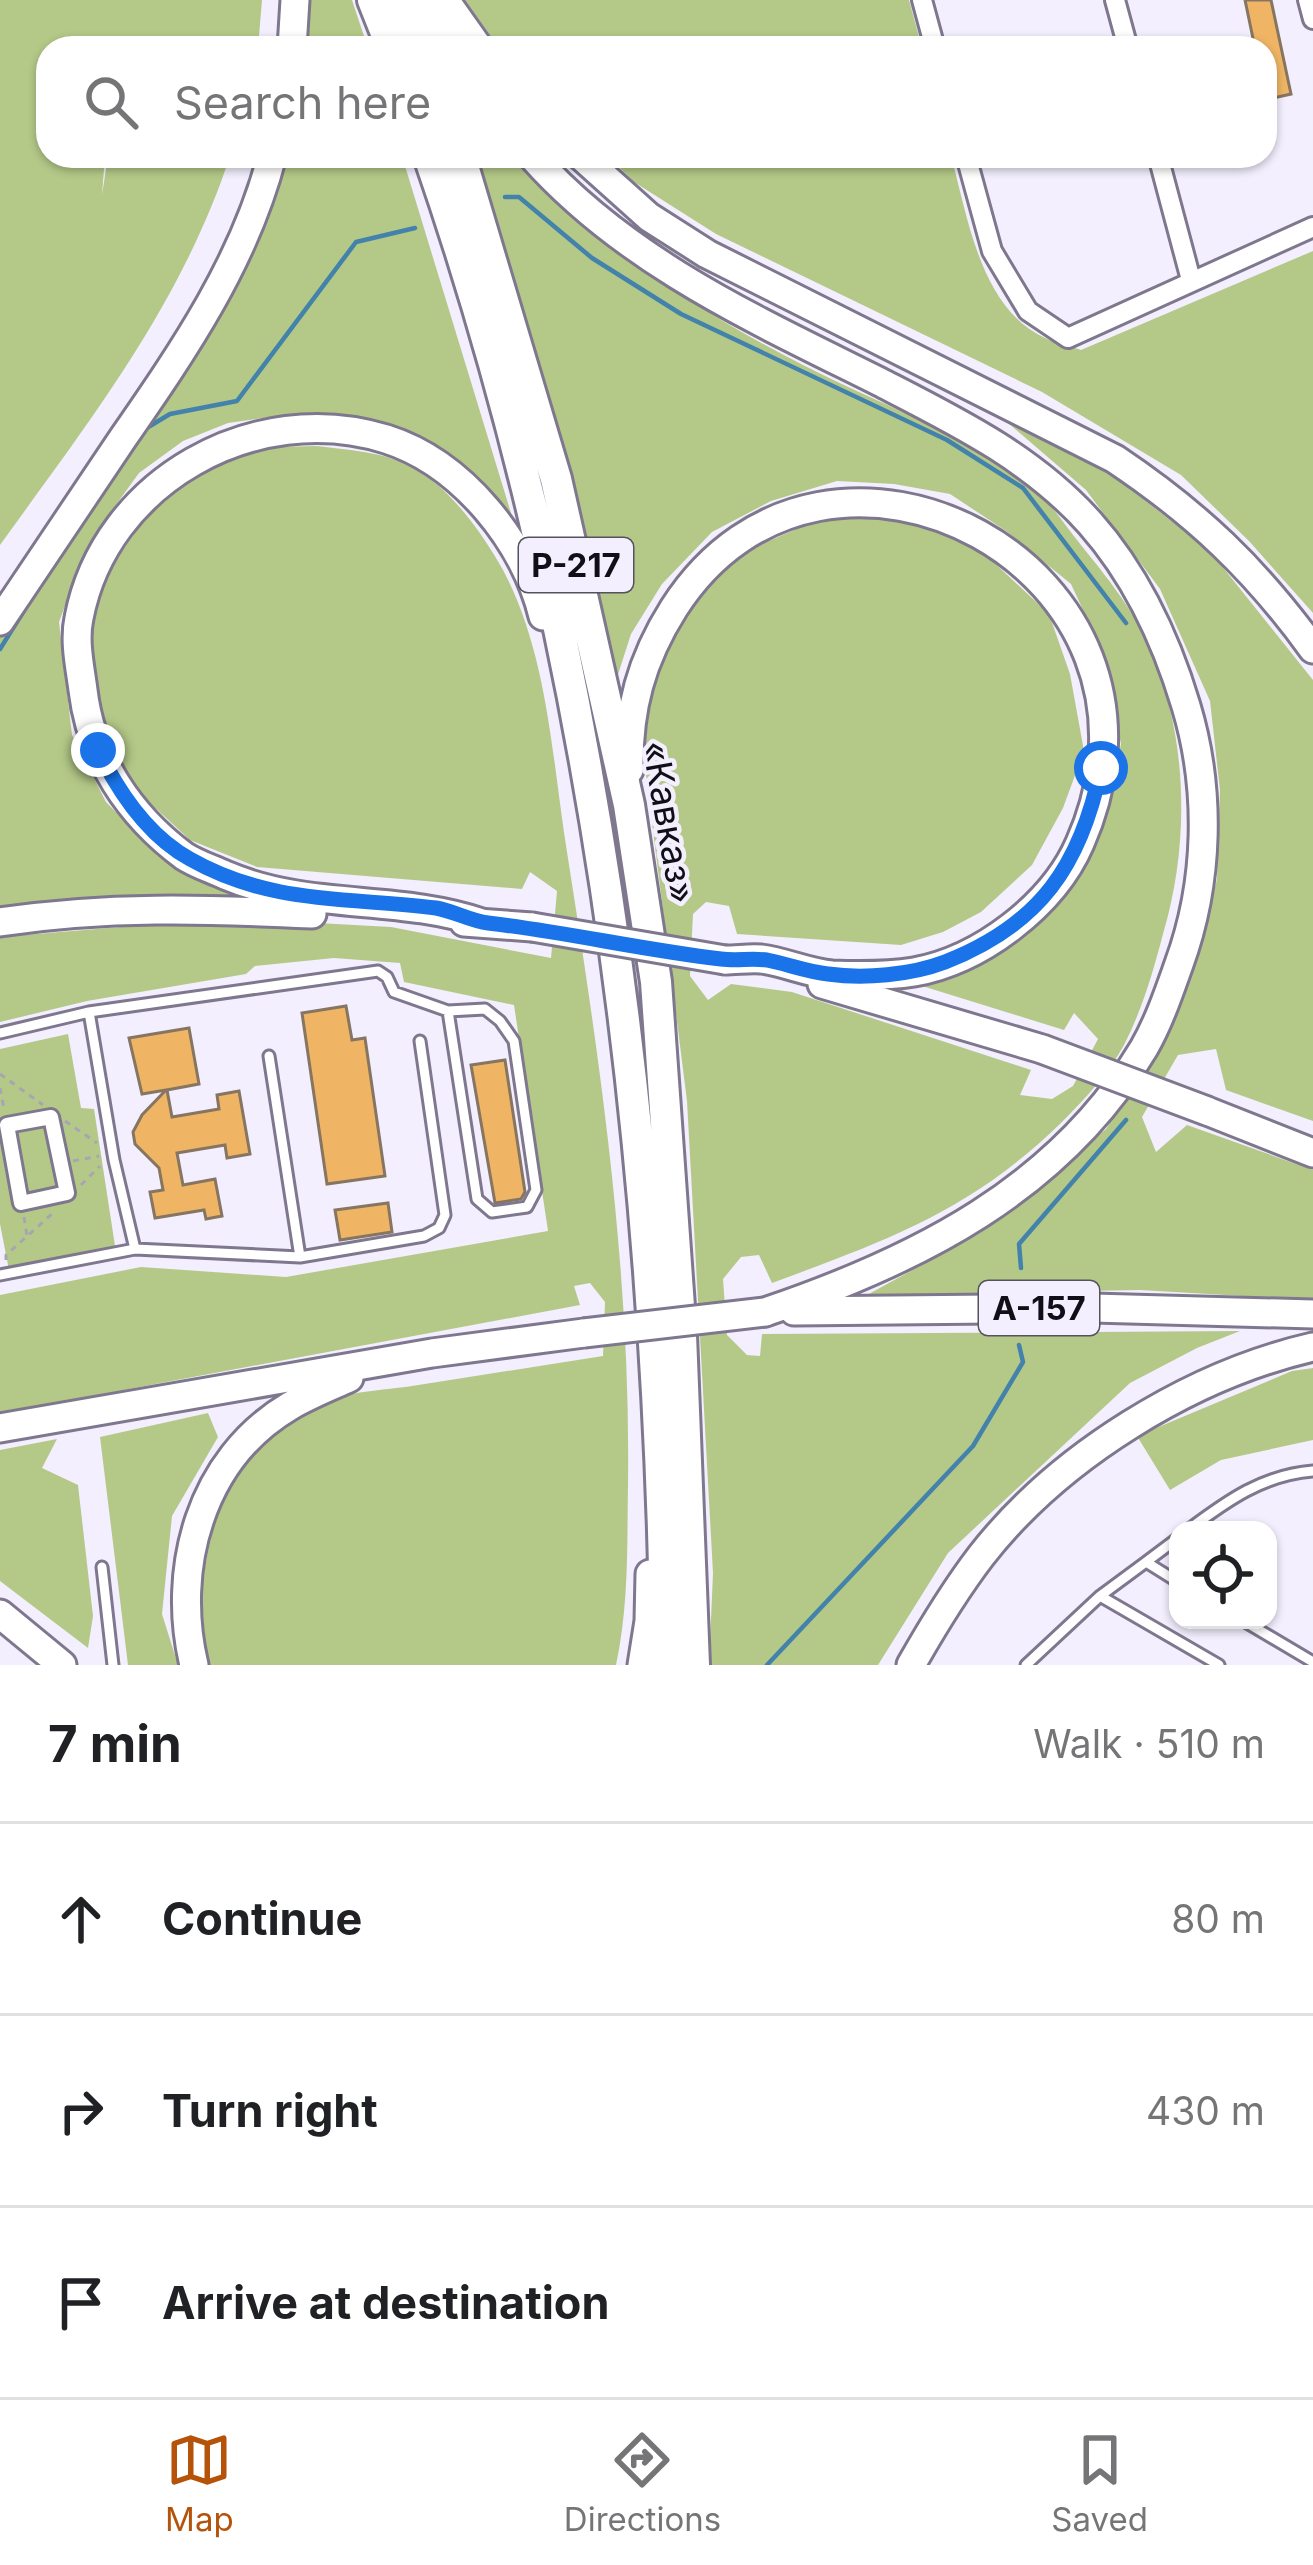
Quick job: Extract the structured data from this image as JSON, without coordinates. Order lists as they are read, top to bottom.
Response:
{
  "streets": {
    "highway": ["Р-217", "«Кавказ»"],
    "main road": ["А-157"]
  },
  "page": {
    "search": "Search here",
    "heading": ["7 min", "Walk · 510 m"],
    "list": [
      ["Continue", "80 m"],
      ["Turn right", "430 m"],
      "Arrive at destination"
    ],
    "nav": ["Map", "Directions", "Saved"]
  }
}
